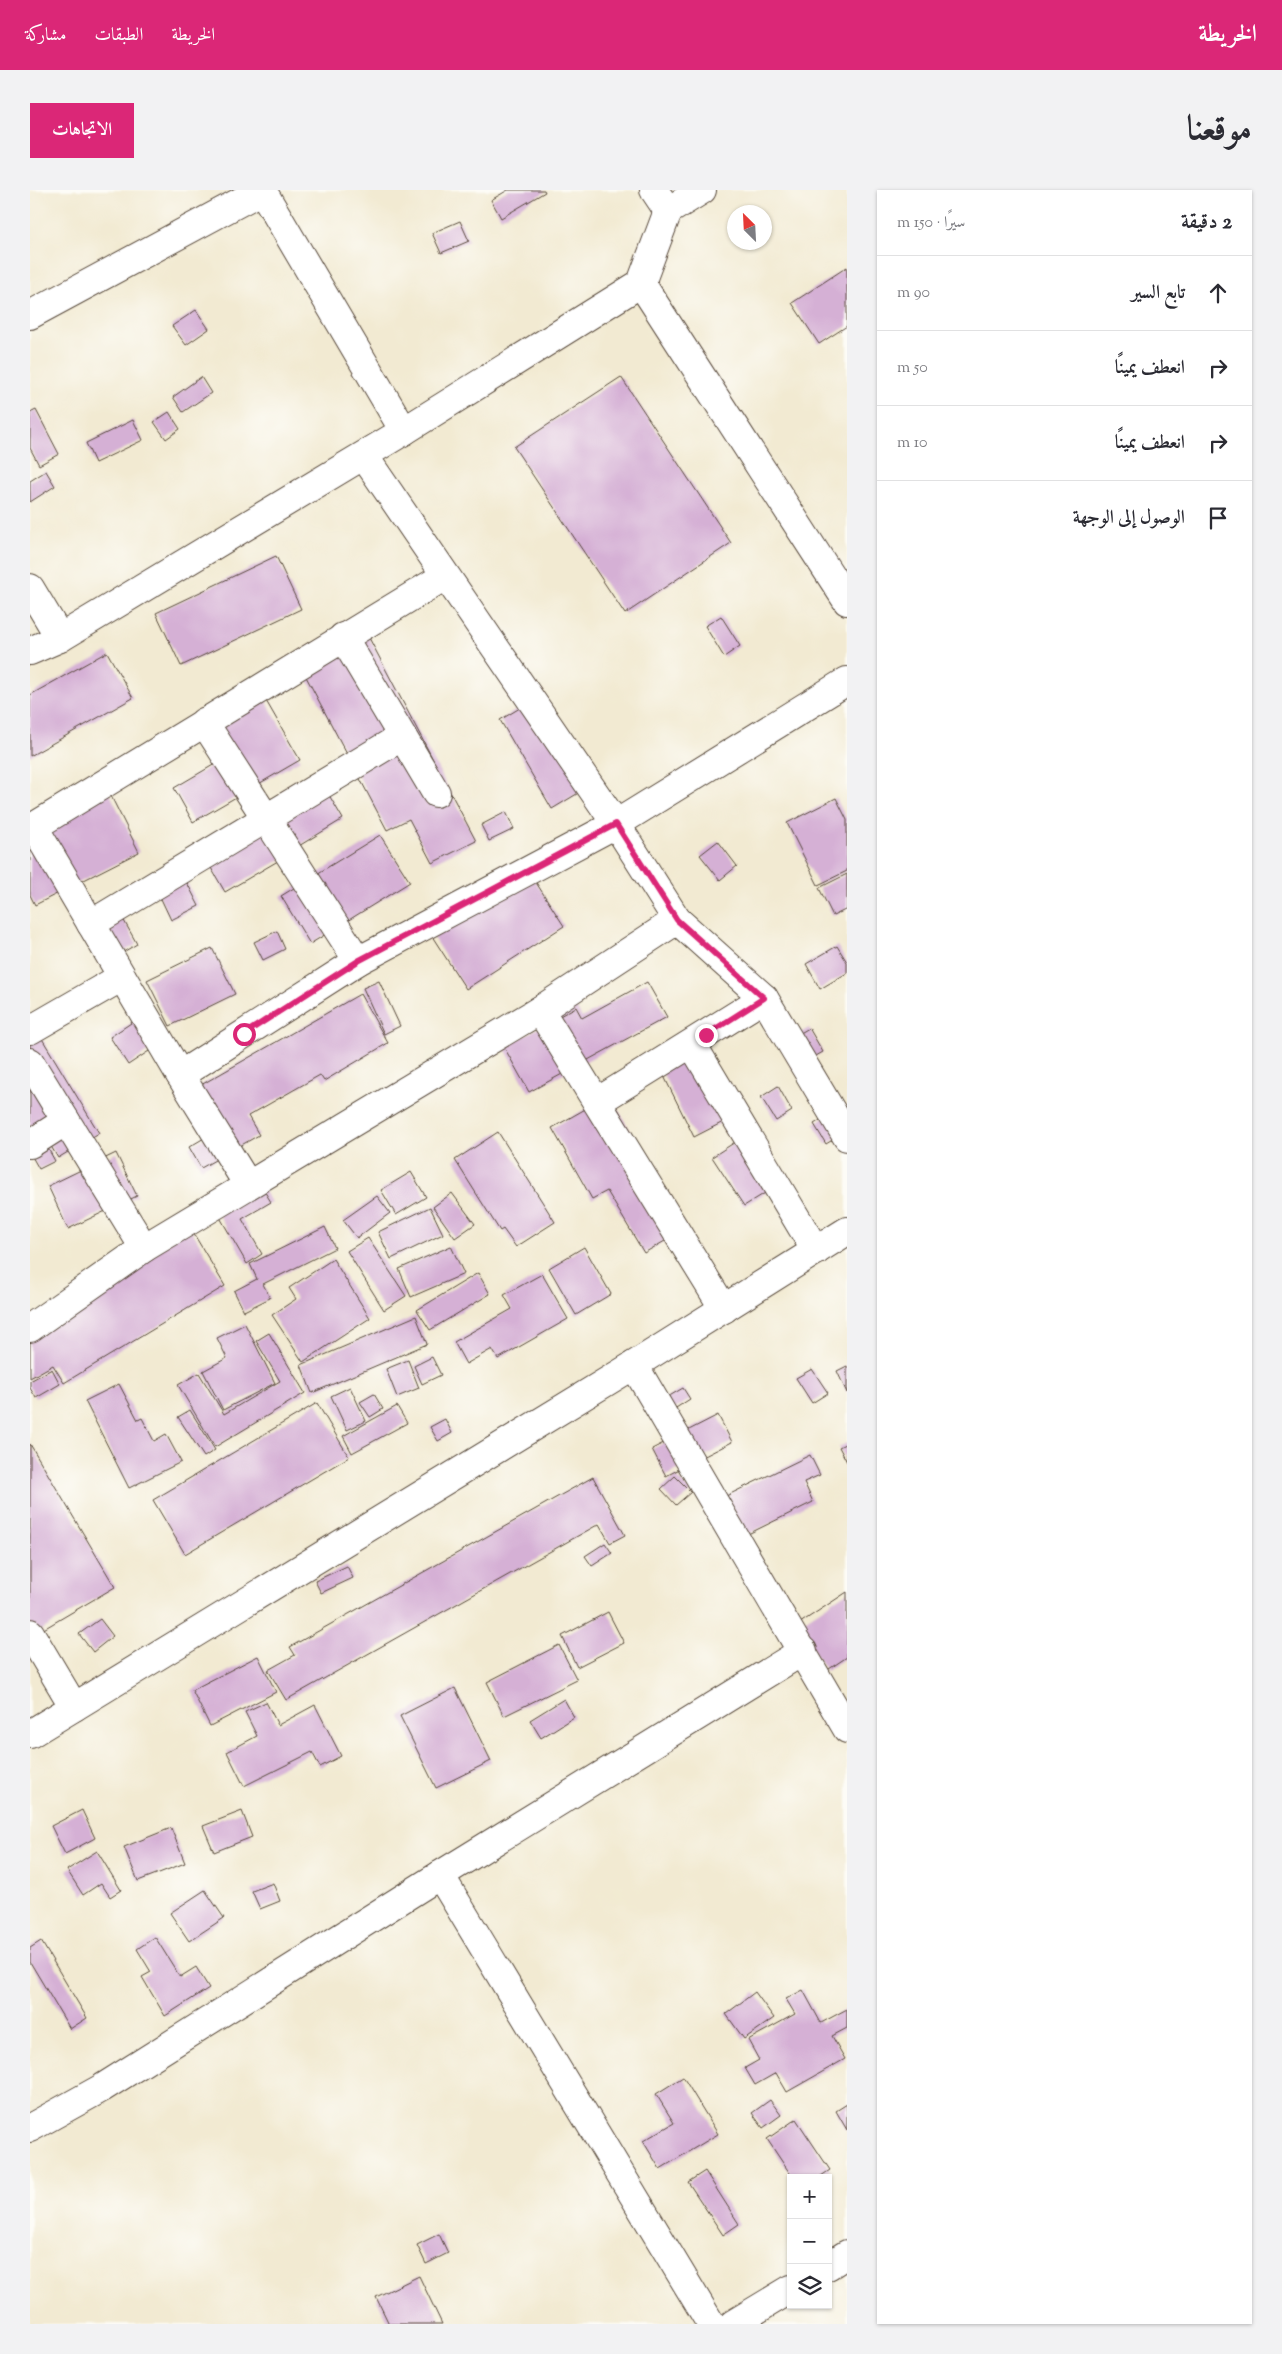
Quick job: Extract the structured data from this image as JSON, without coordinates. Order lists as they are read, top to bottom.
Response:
{
  "north": "top left",
  "page": {
    "header": "الخريطة",
    "nav": ["الخريطة", "الطبقات", "مشاركة"],
    "title": "موقعنا",
    "buttons": "الاتجاهات",
    "heading": ["2 دقيقة", "سيرًا · 150 m"],
    "list": [
      ["تابع السير", "90 m"],
      ["انعطف يمينًا", "50 m"],
      ["انعطف يمينًا", "10 m"],
      "الوصول إلى الوجهة"
    ],
    "map_buttons": ["+", "−"]
  }
}
